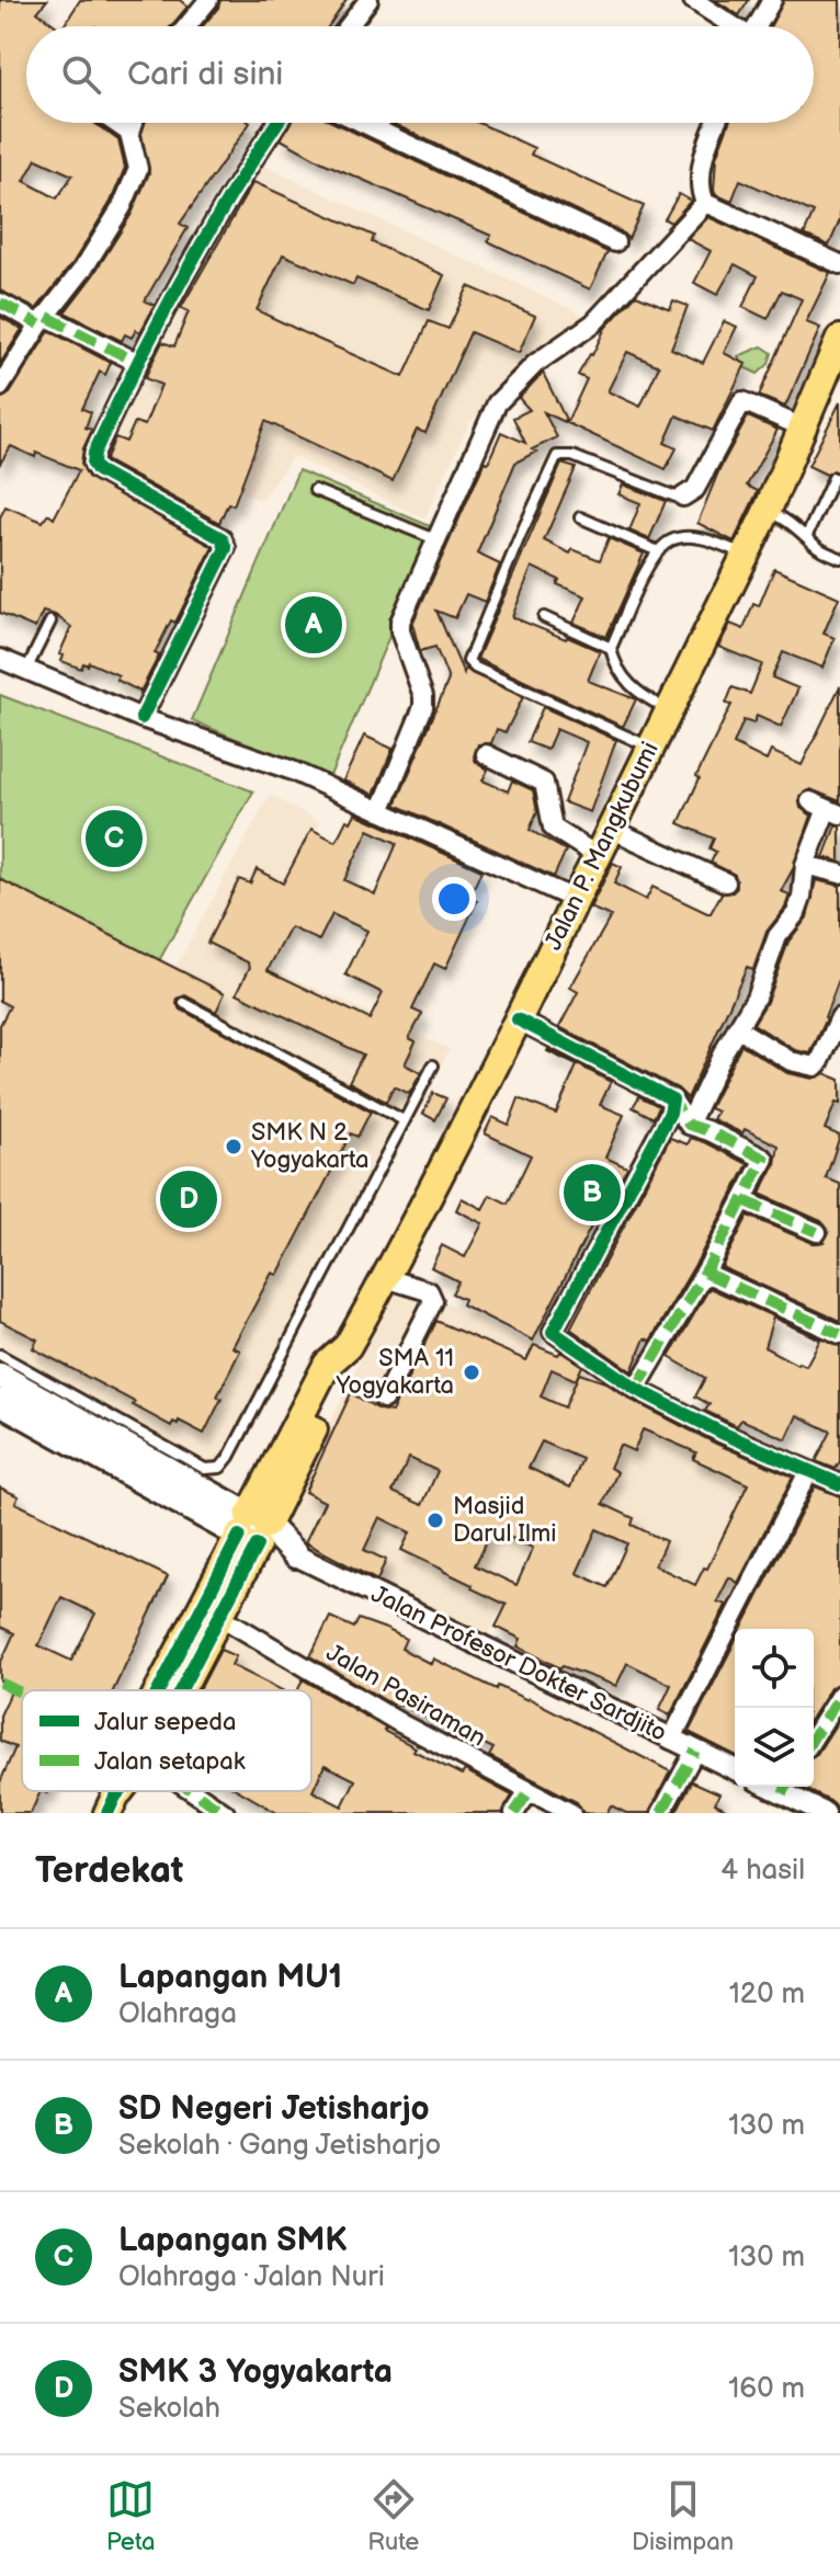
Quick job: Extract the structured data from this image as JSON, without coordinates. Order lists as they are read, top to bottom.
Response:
{
  "streets": {
    "main road": ["Jalan P. Mangkubumi", "Jalan Profesor Dokter Sardjito"],
    "street": ["Jalan Pasiraman"]
  },
  "crossings": [
    ["Jalan P. Mangkubumi", "Jalan Profesor Dokter Sardjito"],
    ["Jalan P. Mangkubumi", "Jalan Pasiraman"]
  ],
  "places": ["SMK N 2 Yogyakarta", "SMA 11 Yogyakarta", "Masjid Darul Ilmi"],
  "legend": ["Jalur sepeda", "Jalan setapak"],
  "page": {
    "search": "Cari di sini",
    "pins": [
      "A",
      "C",
      "B",
      "D"
    ],
    "heading": ["Terdekat", "4 hasil"],
    "list": [
      {
        "mark": "A",
        "name": "Lapangan MU1",
        "note": "Olahraga",
        "value": "120 m"
      },
      {
        "mark": "B",
        "name": "SD Negeri Jetisharjo",
        "note": "Sekolah · Gang Jetisharjo",
        "value": "130 m"
      },
      {
        "mark": "C",
        "name": "Lapangan SMK",
        "note": "Olahraga · Jalan Nuri",
        "value": "130 m"
      },
      {
        "mark": "D",
        "name": "SMK 3 Yogyakarta",
        "note": "Sekolah",
        "value": "160 m"
      }
    ],
    "nav": ["Peta", "Rute", "Disimpan"]
  }
}
